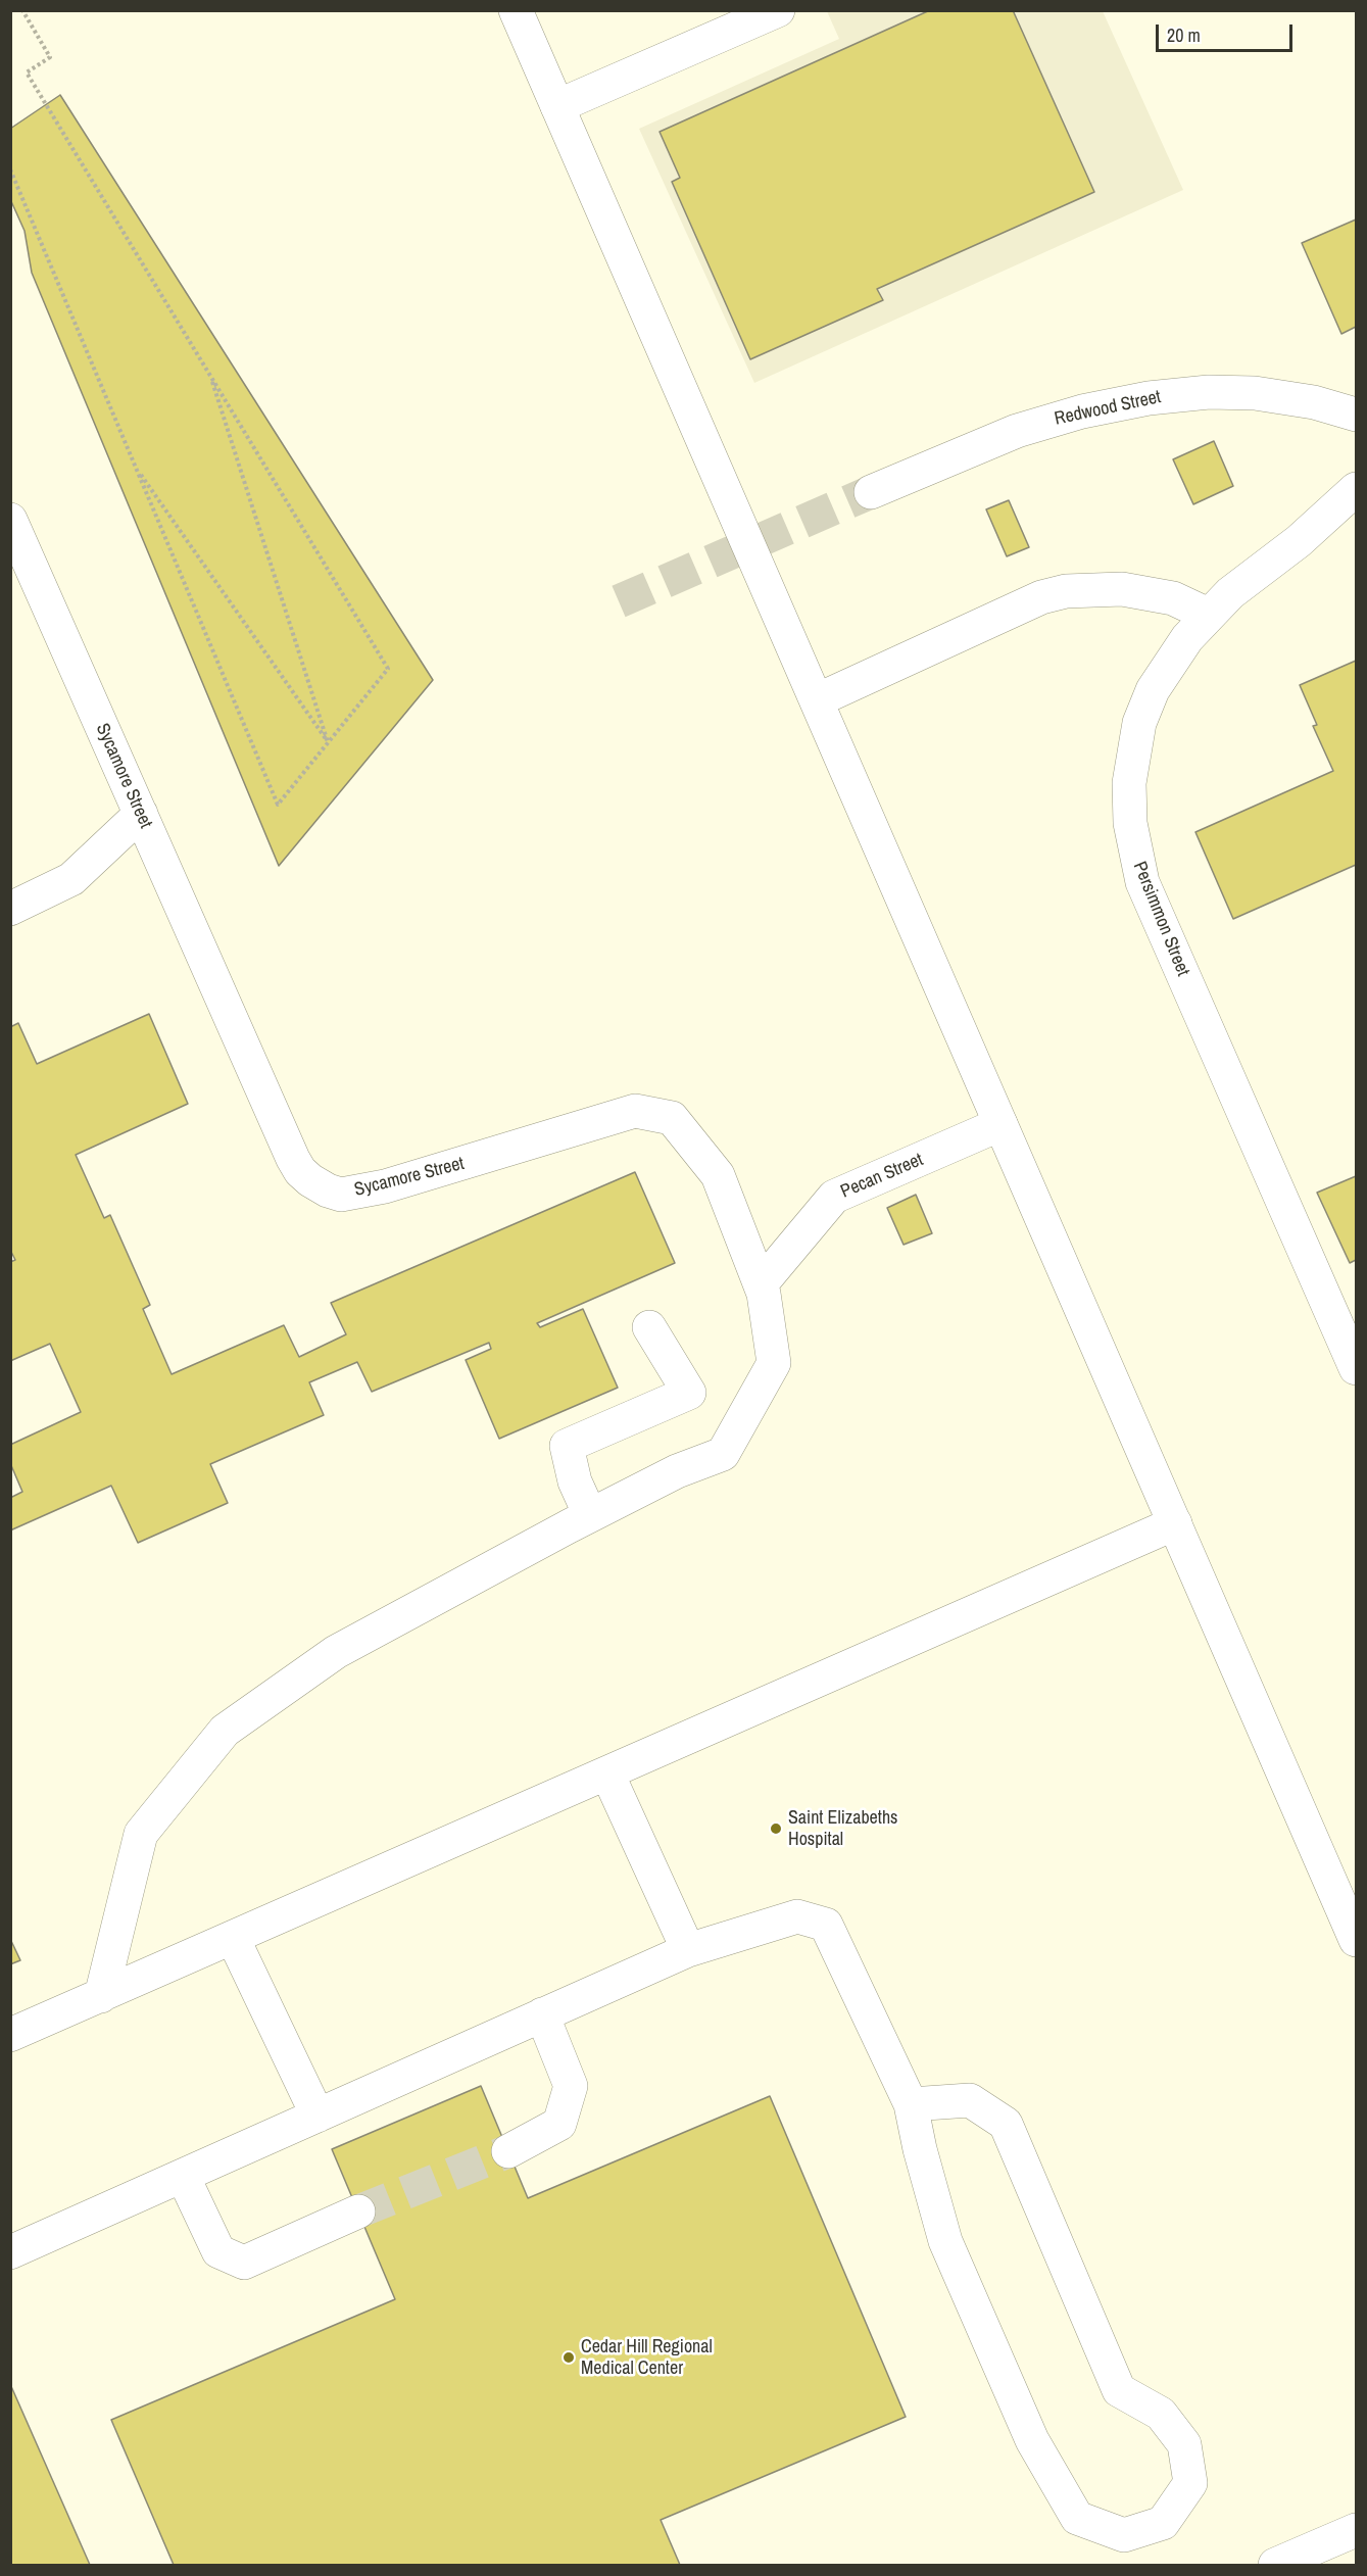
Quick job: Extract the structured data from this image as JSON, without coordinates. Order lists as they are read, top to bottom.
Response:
{
  "streets": {
    "street": [
      "Redwood Street",
      "Sycamore Street",
      "Persimmon Street",
      "Pecan Street"
    ]
  },
  "crossings": [
    ["Sycamore Street", "Pecan Street"]
  ],
  "places": ["Saint Elizabeths Hospital", "Cedar Hill Regional Medical Center"],
  "scale_bar": "20 m"
}
